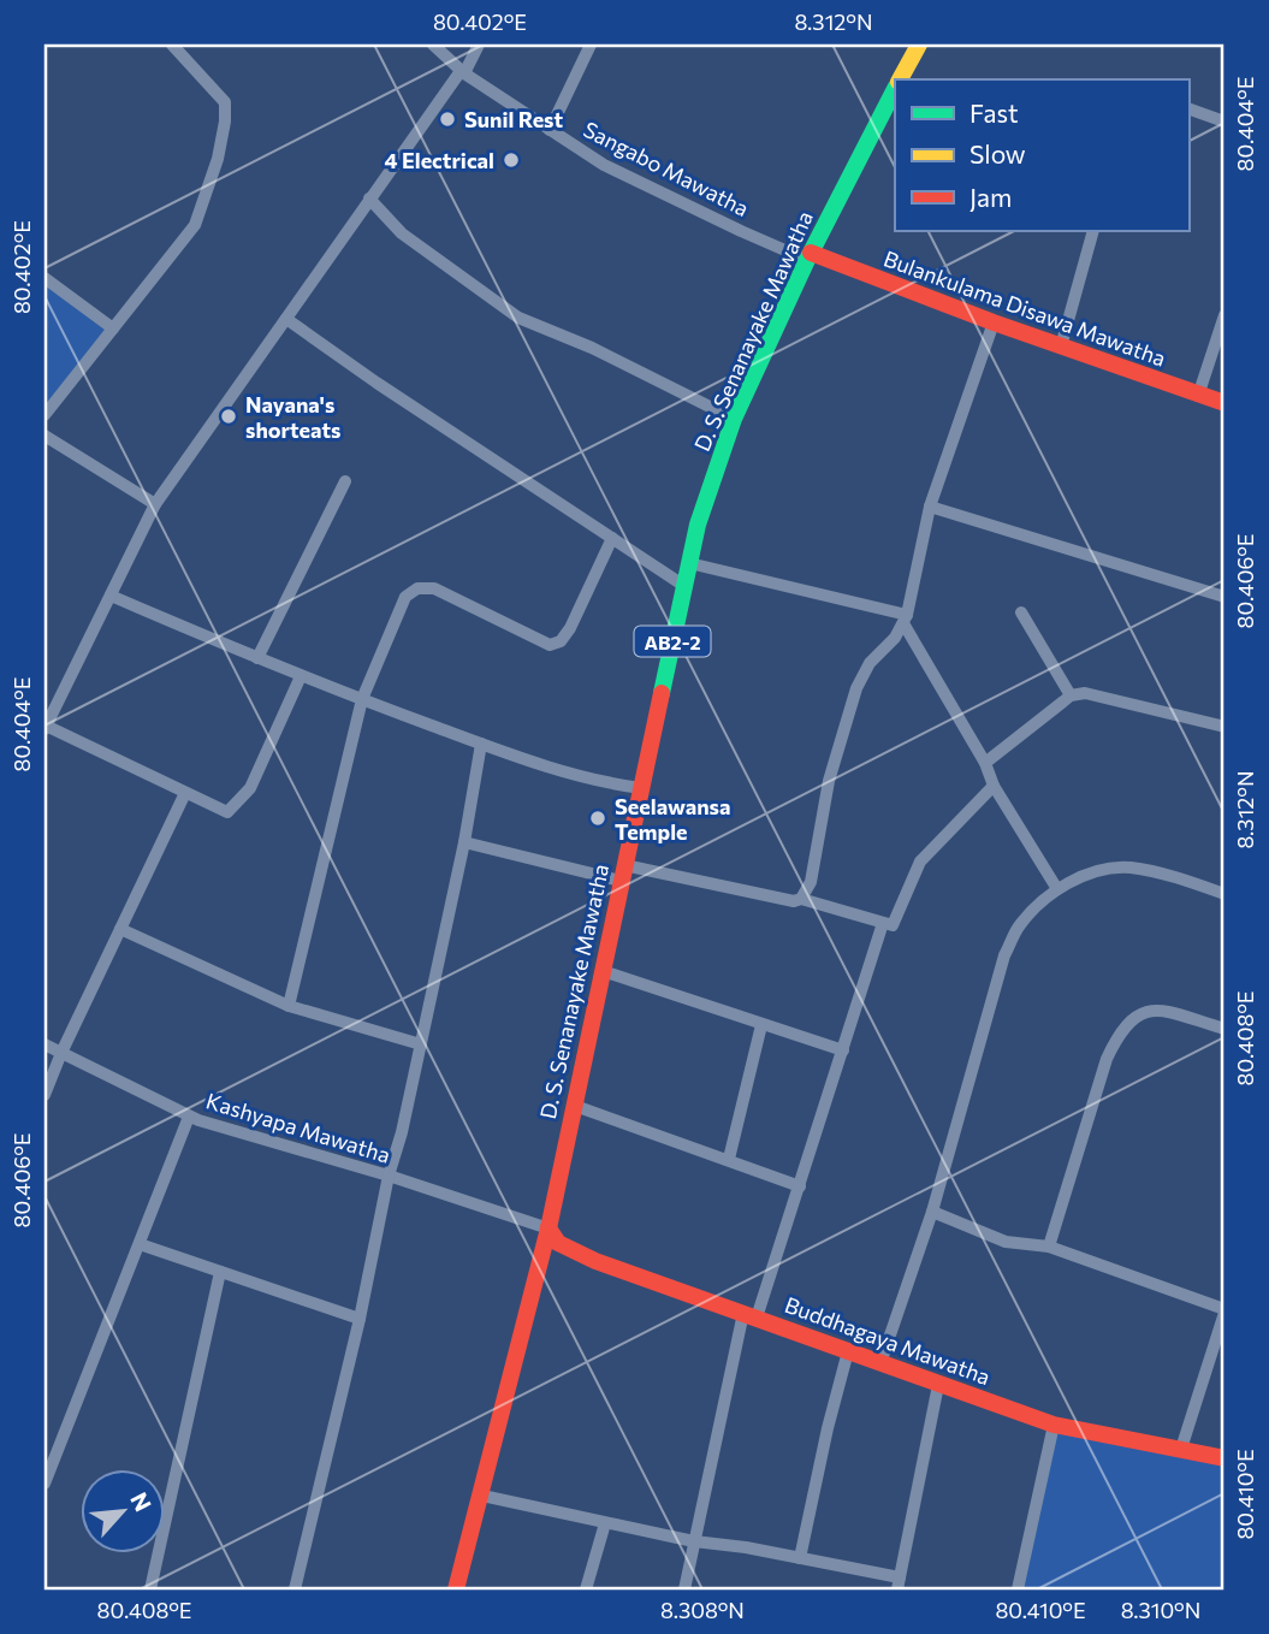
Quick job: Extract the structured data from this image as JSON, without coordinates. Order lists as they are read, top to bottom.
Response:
{
  "streets": {
    "main road": [
      "Bulankulama Disawa Mawatha",
      "D. S. Senanayake Mawatha",
      "AB2-2",
      "Buddhagaya Mawatha"
    ],
    "street": ["Sangabo Mawatha", "Kashyapa Mawatha"]
  },
  "crossings": [
    ["Sangabo Mawatha", "Bulankulama Disawa Mawatha"],
    ["Sangabo Mawatha", "D. S. Senanayake Mawatha"],
    ["Bulankulama Disawa Mawatha", "D. S. Senanayake Mawatha"],
    ["D. S. Senanayake Mawatha", "Kashyapa Mawatha"],
    ["D. S. Senanayake Mawatha", "Buddhagaya Mawatha"],
    ["Kashyapa Mawatha", "Buddhagaya Mawatha"]
  ],
  "places": [
    "Sunil Rest",
    "4 Electrical",
    "Nayana's shorteats",
    "Seelawansa Temple"
  ],
  "legend": ["Fast", "Slow", "Jam"],
  "north": "top right",
  "coordinates": [
    "80.402°E",
    "8.312°N",
    "80.404°E",
    "80.406°E",
    "80.408°E",
    "80.410°E",
    "8.308°N",
    "8.310°N"
  ]
}
